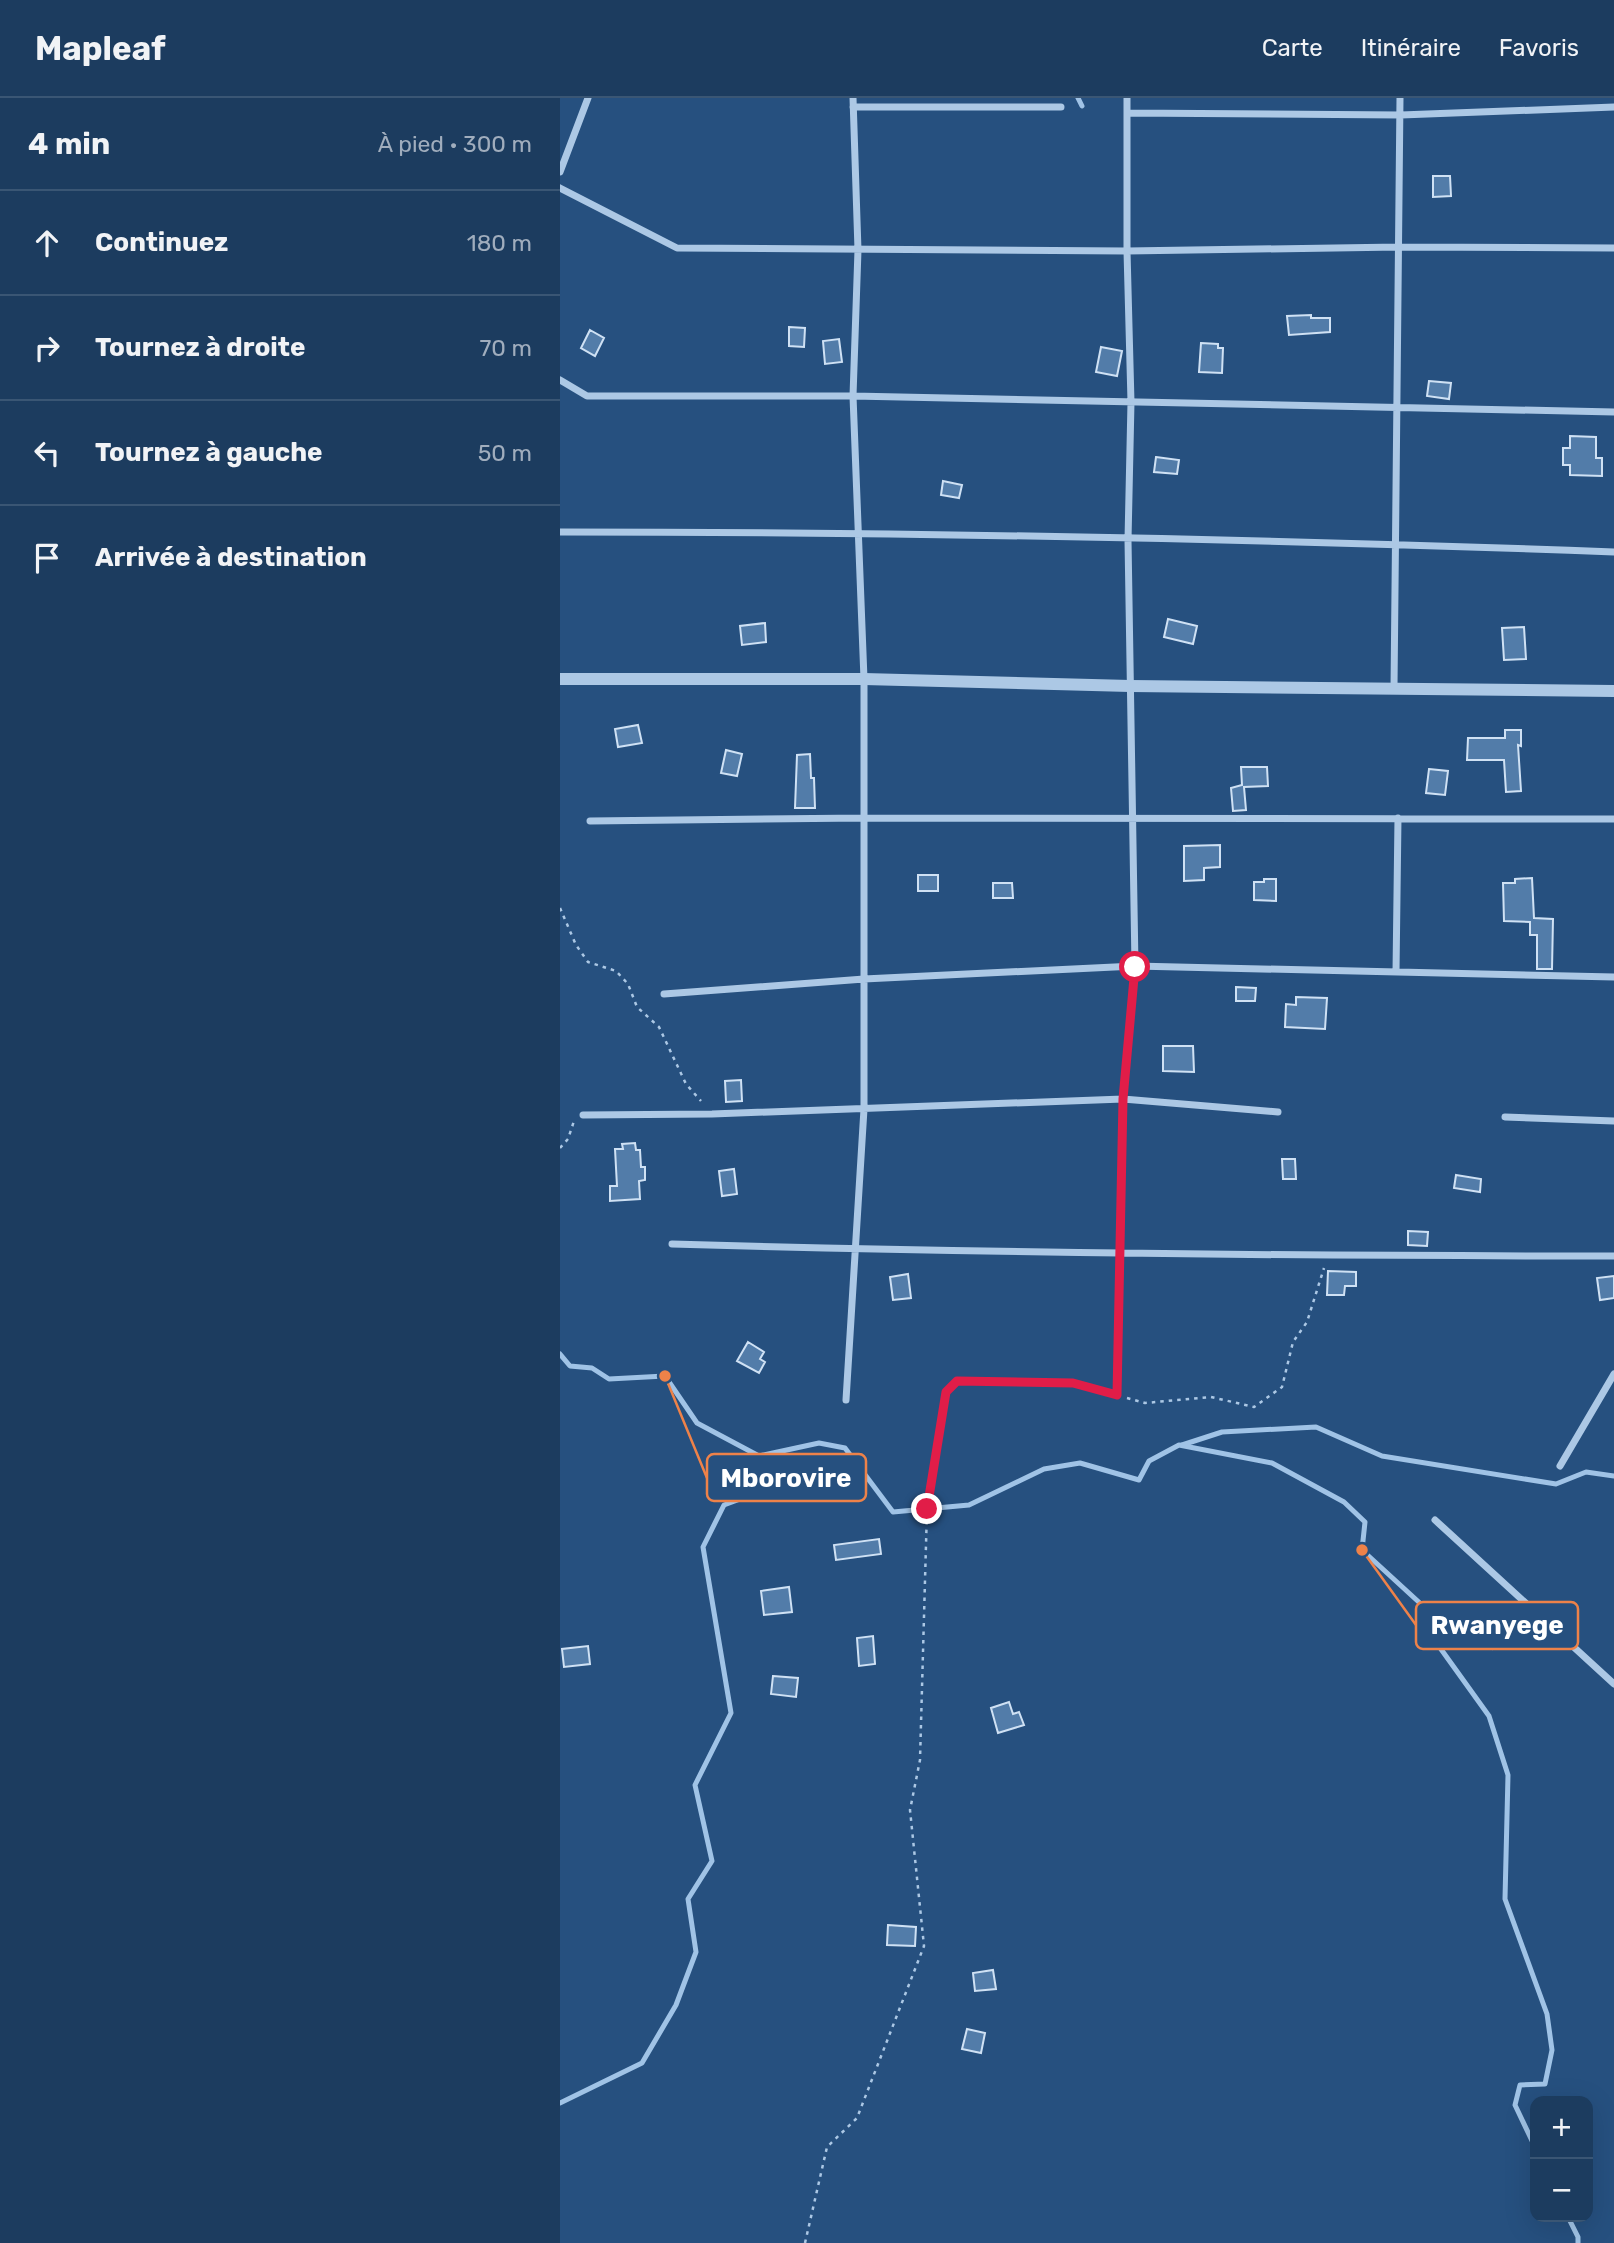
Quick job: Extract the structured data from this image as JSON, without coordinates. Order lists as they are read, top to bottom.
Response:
{
  "places": ["Mborovire", "Rwanyege"],
  "page": {
    "header": "Mapleaf",
    "nav": ["Carte", "Itinéraire", "Favoris"],
    "heading": ["4 min", "À pied · 300 m"],
    "list": [
      ["Continuez", "180 m"],
      ["Tournez à droite", "70 m"],
      ["Tournez à gauche", "50 m"],
      "Arrivée à destination"
    ],
    "map_buttons": ["+", "−"]
  }
}
